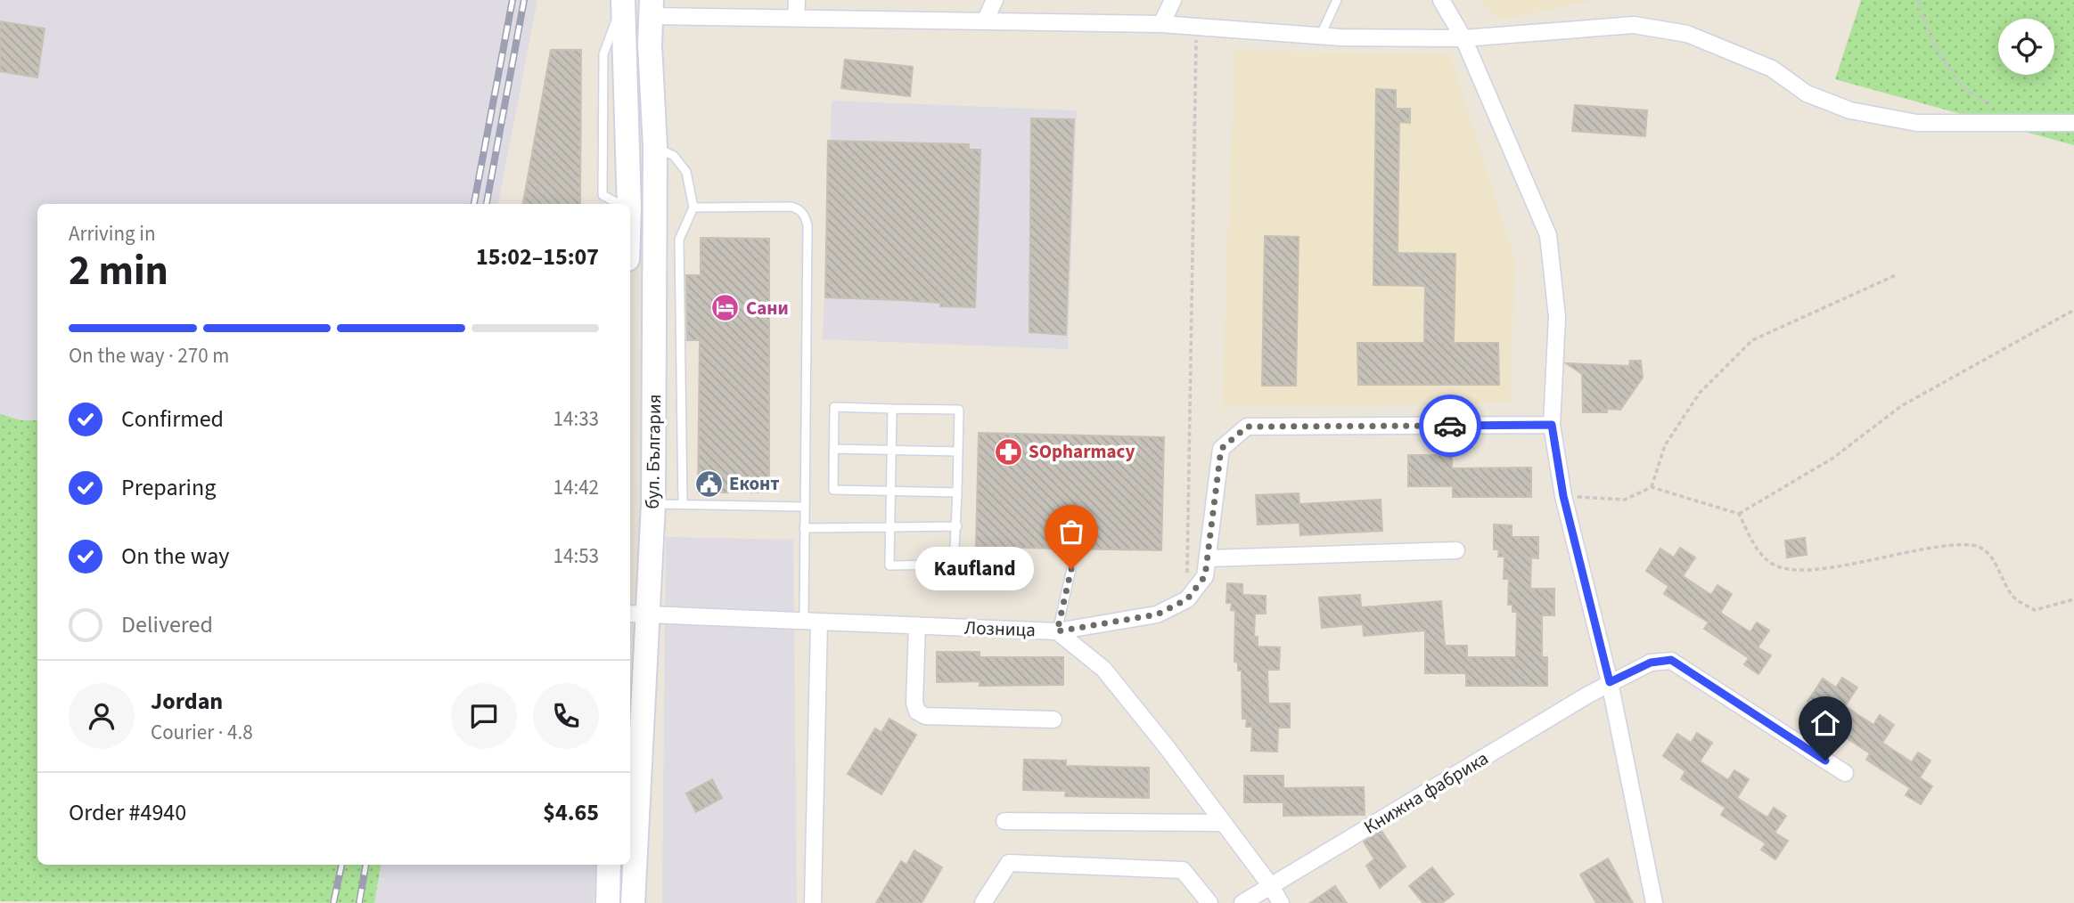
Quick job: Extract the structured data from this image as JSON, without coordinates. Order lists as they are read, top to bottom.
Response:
{
  "streets": {
    "main road": ["бул. България"],
    "street": ["Лозница", "Книжна фабрика"]
  },
  "crossings": [
    ["бул. България", "Лозница"],
    ["Лозница", "Книжна фабрика"]
  ],
  "places": {
    "hotel": ["Сани"],
    "pharmacy": ["SOpharmacy"],
    "public building": ["Еконт"],
    "other": ["Kaufland"]
  },
  "page": {
    "heading": ["2 min", "Arriving in", "15:02–15:07"],
    "panel": [
      "Jordan",
      "Courier · 4.8",
      "Order #4940",
      "$4.65"
    ],
    "bar": "On the way · 270 m",
    "list": [
      ["Confirmed", "14:33"],
      ["Preparing", "14:42"],
      ["On the way", "14:53"],
      "Delivered"
    ],
    "bubble": "Kaufland"
  }
}
